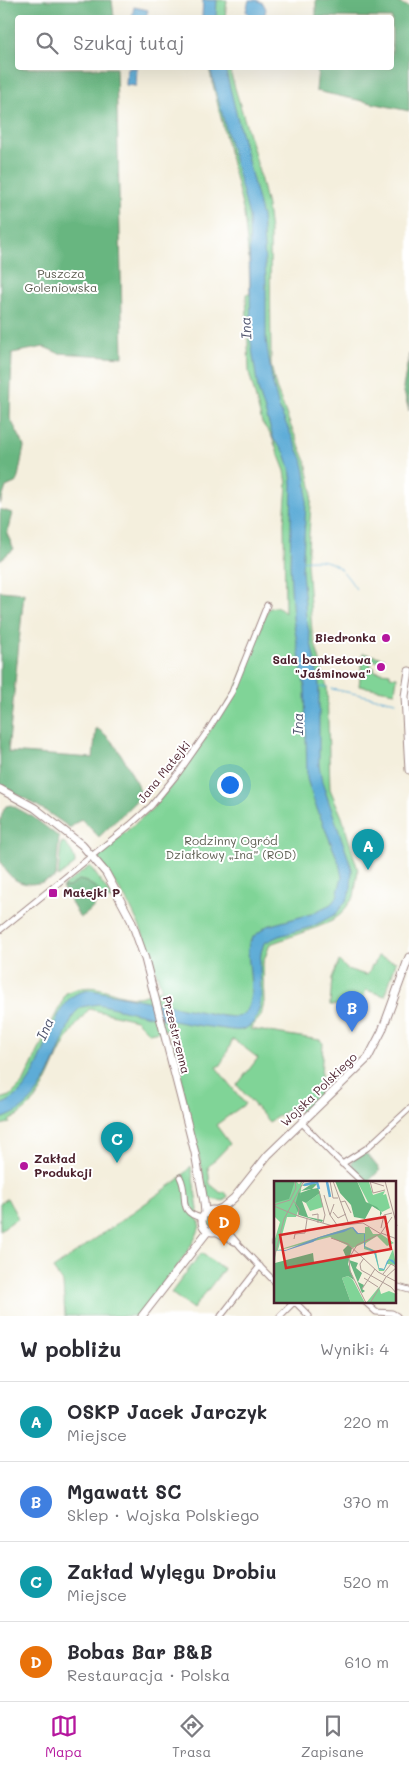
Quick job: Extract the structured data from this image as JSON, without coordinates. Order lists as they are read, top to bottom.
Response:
{
  "streets": {
    "street": ["Jana Matejki", "Przestrzenna", "Wojska Polskiego"]
  },
  "crossings": [
    ["Jana Matejki", "Przestrzenna"],
    ["Przestrzenna", "Wojska Polskiego"]
  ],
  "water": ["Ina"],
  "parks": ["Puszcza Goleniowska", "Rodzinny Ogród Działkowy „Ina“ (ROD)"],
  "places": {
    "other": ["Biedronka", "Sala bankietowa \"Jaśminowa\"", "Zakład Produkcji"],
    "transit": ["Matejki P"]
  },
  "page": {
    "search": "Szukaj tutaj",
    "pins": [
      "A",
      "B",
      "C",
      "D"
    ],
    "heading": ["W pobliżu", "Wyniki: 4"],
    "list": [
      {
        "mark": "A",
        "name": "OSKP Jacek Jarczyk",
        "note": "Miejsce",
        "value": "220 m"
      },
      {
        "mark": "B",
        "name": "Mgawatt SC",
        "note": "Sklep · Wojska Polskiego",
        "value": "370 m"
      },
      {
        "mark": "C",
        "name": "Zakład Wylęgu Drobiu",
        "note": "Miejsce",
        "value": "520 m"
      },
      {
        "mark": "D",
        "name": "Bobas Bar B&B",
        "note": "Restauracja · Polska",
        "value": "610 m"
      }
    ],
    "nav": ["Mapa", "Trasa", "Zapisane"]
  }
}
